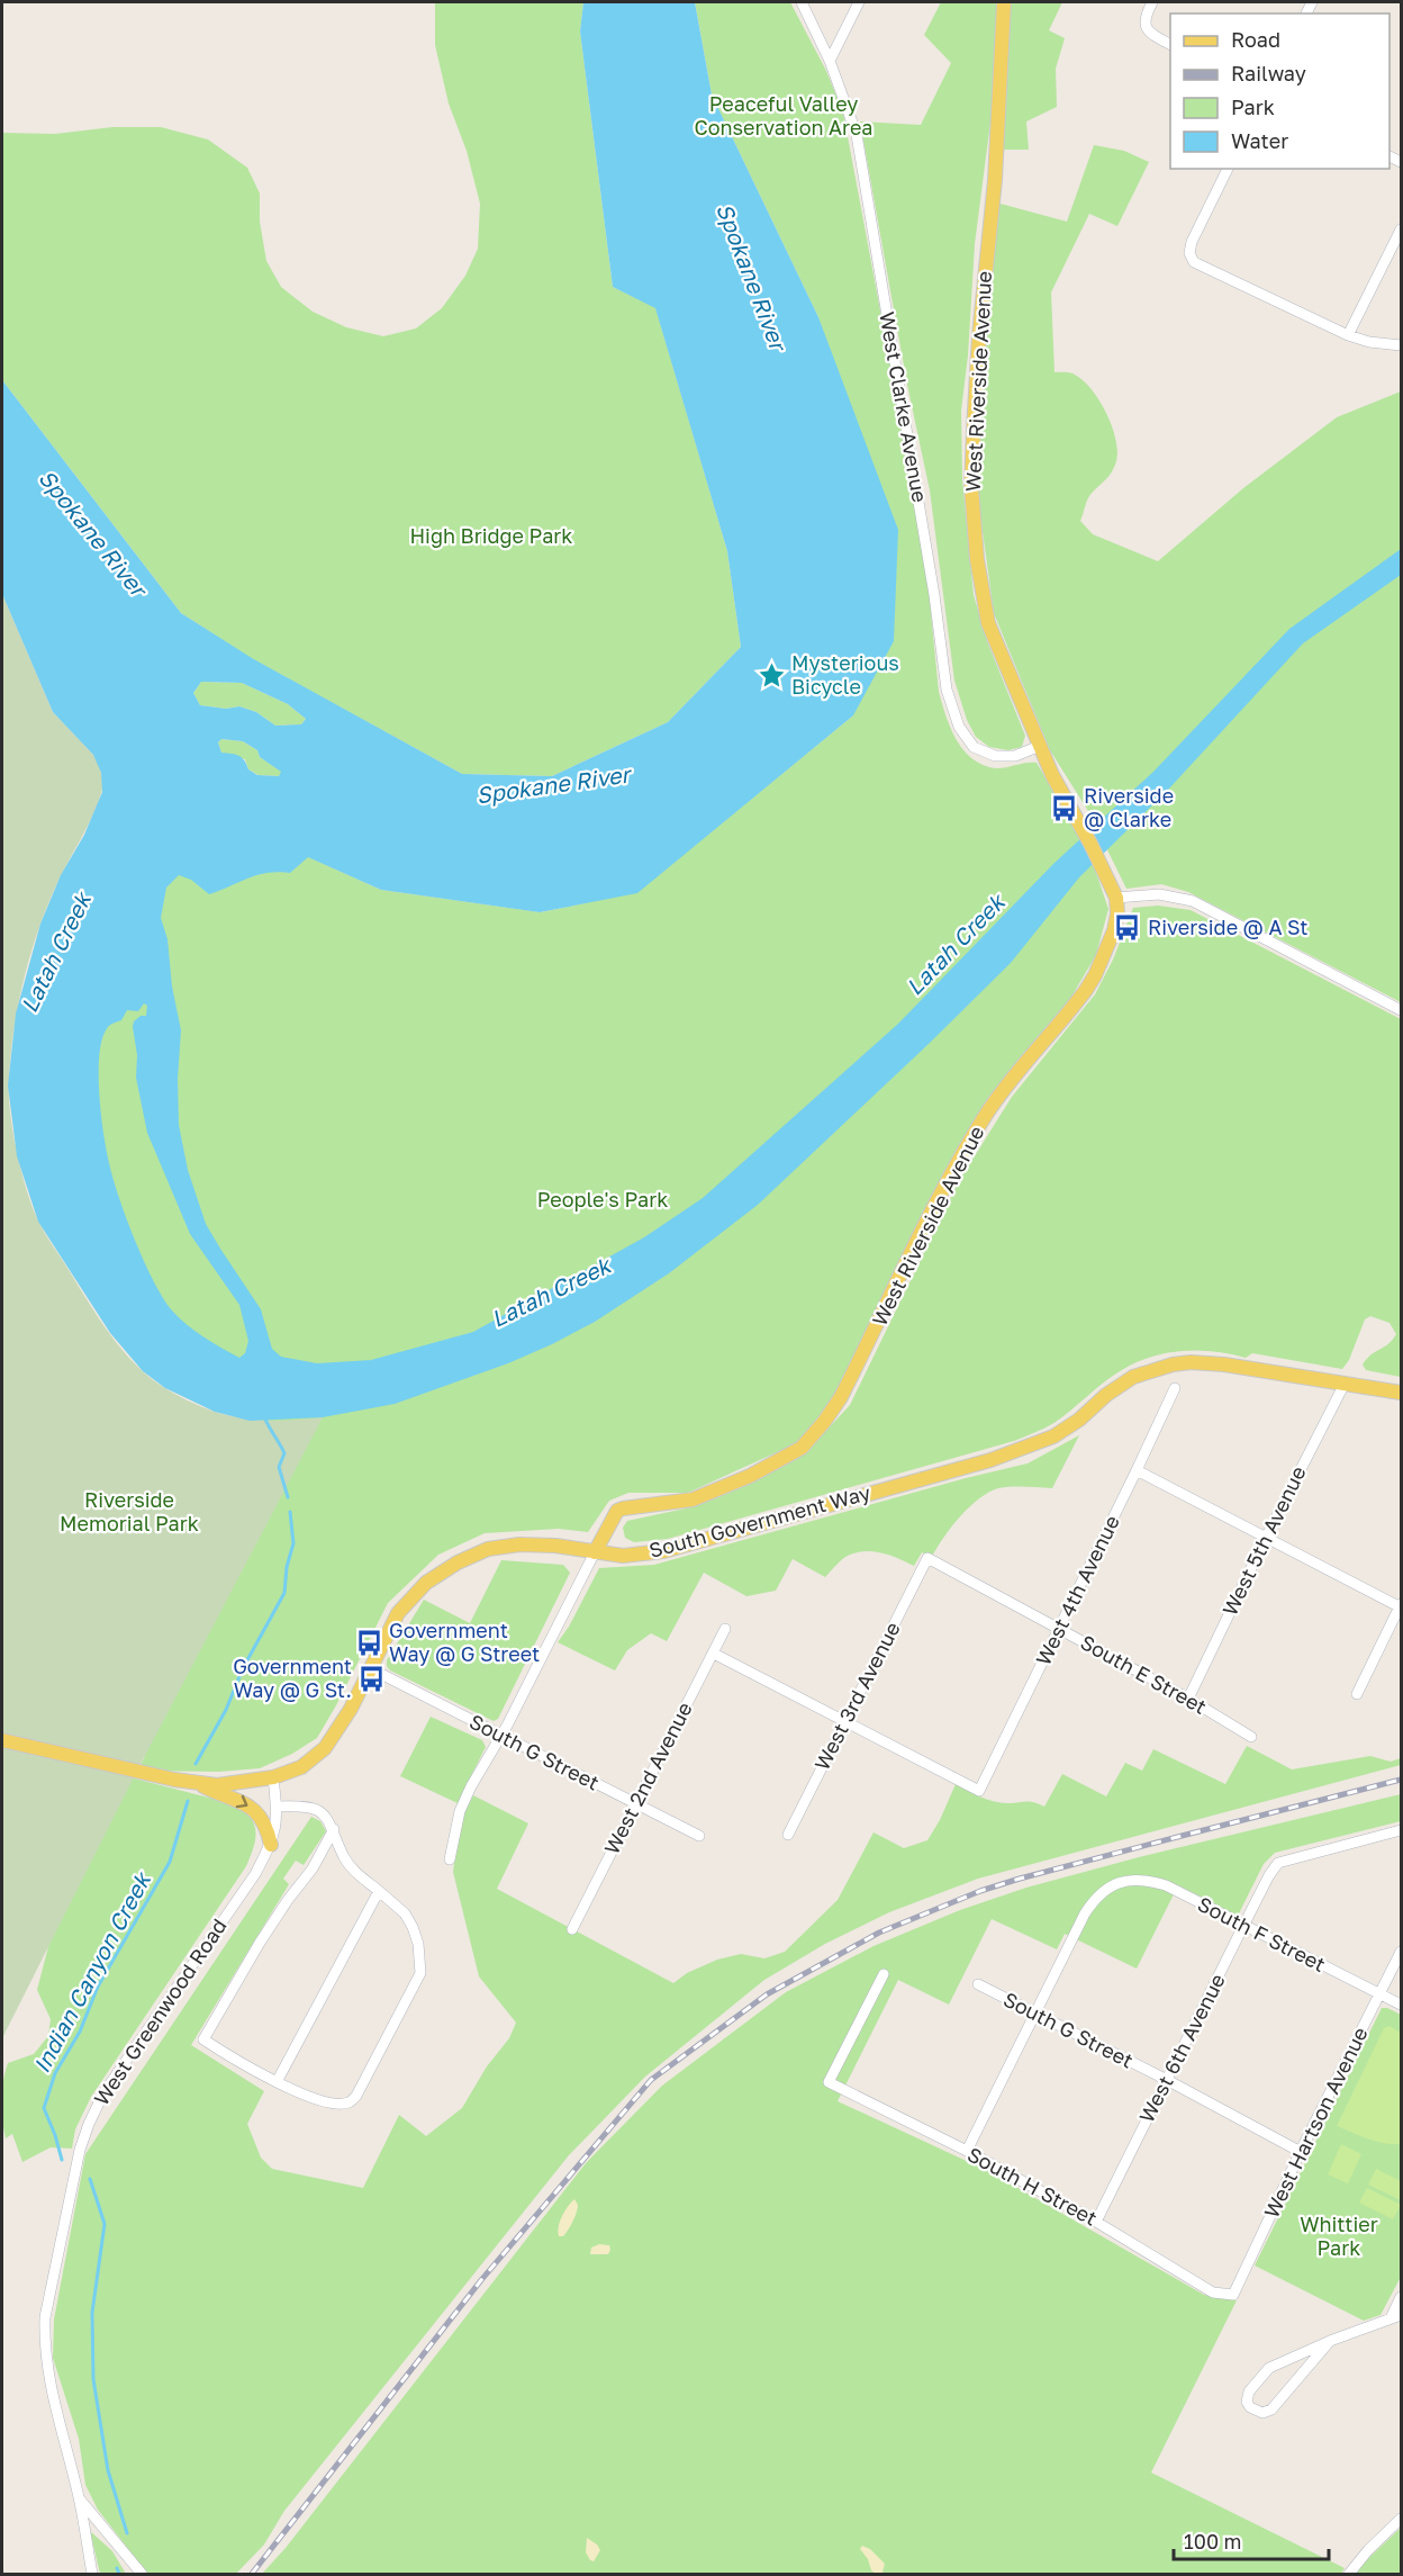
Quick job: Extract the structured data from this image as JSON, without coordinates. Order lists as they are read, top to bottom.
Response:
{
  "streets": {
    "main road": ["West Riverside Avenue", "South Government Way"],
    "street": [
      "West Clarke Avenue",
      "West 5th Avenue",
      "West 4th Avenue",
      "South E Street",
      "West 3rd Avenue",
      "South G Street",
      "West 2nd Avenue",
      "South F Street",
      "West Greenwood Road",
      "West 6th Avenue",
      "West Hartson Avenue",
      "South H Street"
    ]
  },
  "crossings": [
    ["West Riverside Avenue", "West Clarke Avenue"],
    ["West Riverside Avenue", "South Government Way"],
    ["South Government Way", "West 5th Avenue"],
    ["South Government Way", "South G Street"],
    ["South Government Way", "West Greenwood Road"],
    ["West 5th Avenue", "South E Street"],
    ["West 4th Avenue", "South E Street"],
    ["West 4th Avenue", "West 3rd Avenue"],
    ["South E Street", "West 3rd Avenue"],
    ["South G Street", "West 2nd Avenue"],
    ["South G Street", "South F Street"],
    ["South G Street", "West 6th Avenue"],
    ["South G Street", "West Hartson Avenue"],
    ["South F Street", "West 6th Avenue"],
    ["South F Street", "West Hartson Avenue"],
    ["West 6th Avenue", "South H Street"],
    ["West Hartson Avenue", "South H Street"]
  ],
  "water": ["Spokane River", "Latah Creek", "Indian Canyon Creek"],
  "parks": [
    "Peaceful Valley Conservation Area",
    "High Bridge Park",
    "People's Park",
    "Riverside Memorial Park",
    "Whittier Park"
  ],
  "places": {
    "place": ["Mysterious Bicycle"],
    "bus stop": [
      "Riverside @ Clarke",
      "Riverside @ A St",
      "Government Way @ G Street",
      "Government Way @ G St."
    ]
  },
  "legend": [
    "Road",
    "Railway",
    "Park",
    "Water"
  ],
  "scale_bar": "100 m"
}
